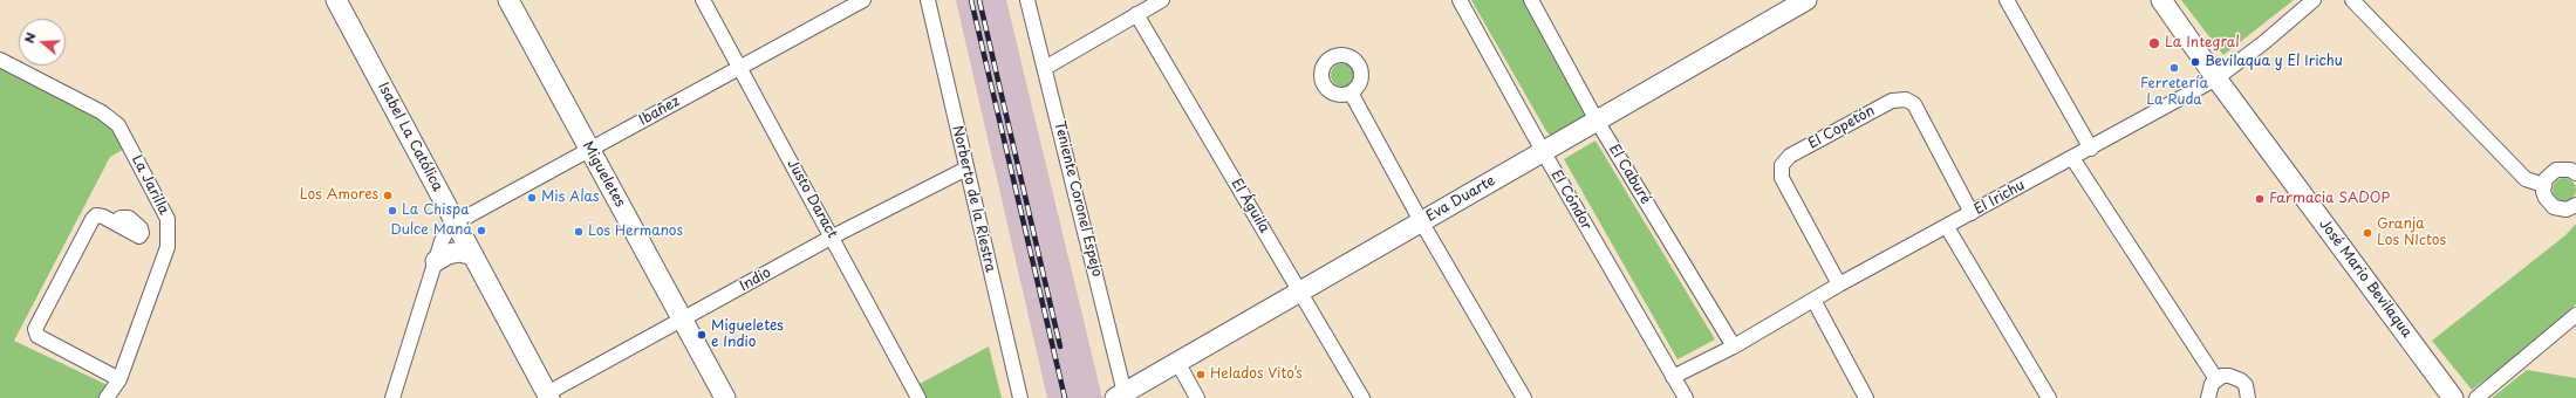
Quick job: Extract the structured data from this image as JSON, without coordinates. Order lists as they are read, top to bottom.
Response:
{
  "streets": {
    "street": [
      "Ibañez",
      "El Copetón",
      "Isabel La Católica",
      "Migueletes",
      "El Caburé",
      "La Jarilla",
      "El Irichu",
      "Justo Daract",
      "Norberto de la Riestra",
      "Teniente Coronel Espejo",
      "Eva Duarte",
      "El Cóndor",
      "El Águila",
      "José Mario Bevilaqua",
      "Indio"
    ]
  },
  "crossings": [
    ["Ibañez", "Isabel La Católica"],
    ["Ibañez", "Migueletes"],
    ["Ibañez", "Justo Daract"],
    ["El Copetón", "El Irichu"],
    ["Isabel La Católica", "Indio"],
    ["Migueletes", "Indio"],
    ["El Caburé", "El Irichu"],
    ["El Caburé", "Eva Duarte"],
    ["El Irichu", "El Cóndor"],
    ["El Irichu", "José Mario Bevilaqua"],
    ["Justo Daract", "Indio"],
    ["Norberto de la Riestra", "Indio"],
    ["Teniente Coronel Espejo", "Eva Duarte"],
    ["Eva Duarte", "El Cóndor"],
    ["Eva Duarte", "El Águila"]
  ],
  "places": [
    "La Integral",
    "Bevilaqua y El Irichu",
    "Ferretería La Ruda",
    "Los Amores",
    "Mis Alas",
    "Farmacia SADOP",
    "La Chispa",
    "Dulce Maná",
    "Los Hermanos",
    "Granja Los NIctos",
    "Migueletes e Indio",
    "Helados Vito’s"
  ],
  "north": "left"
}
